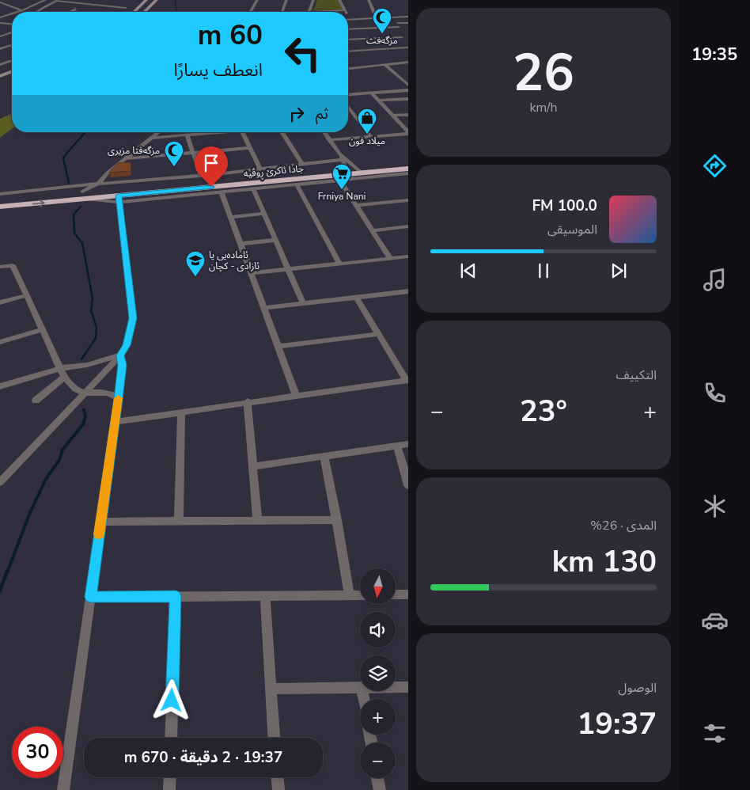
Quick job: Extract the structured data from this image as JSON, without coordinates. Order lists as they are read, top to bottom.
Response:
{
  "streets": {
    "highway": ["جادا ئاکرێ ڕوڤیە"]
  },
  "places": {
    "mosque": ["مزگەفت", "مزگەفتا مزیری"],
    "shop": ["ميلاد فون"],
    "supermarket": ["Frniya Nani"],
    "school or university": ["ئامادەیی یا ئازادی - کچان"]
  },
  "north": "bottom",
  "page": {
    "tabs": "19:35",
    "tile": [
      ["26", "km/h"],
      "التكييف",
      ["المدى · 26%", "130 km"],
      ["الوصول", "19:37"]
    ],
    "turn": ["60 m", "انعطف يسارًا"],
    "then": "ثم",
    "song": ["100.0 FM", "الموسيقى"],
    "heat": ["−", "23°", "+"],
    "map_buttons": ["+", "−"],
    "limit": "30",
    "trip": "19:37 · 2 دقيقة · 670 m"
  }
}
